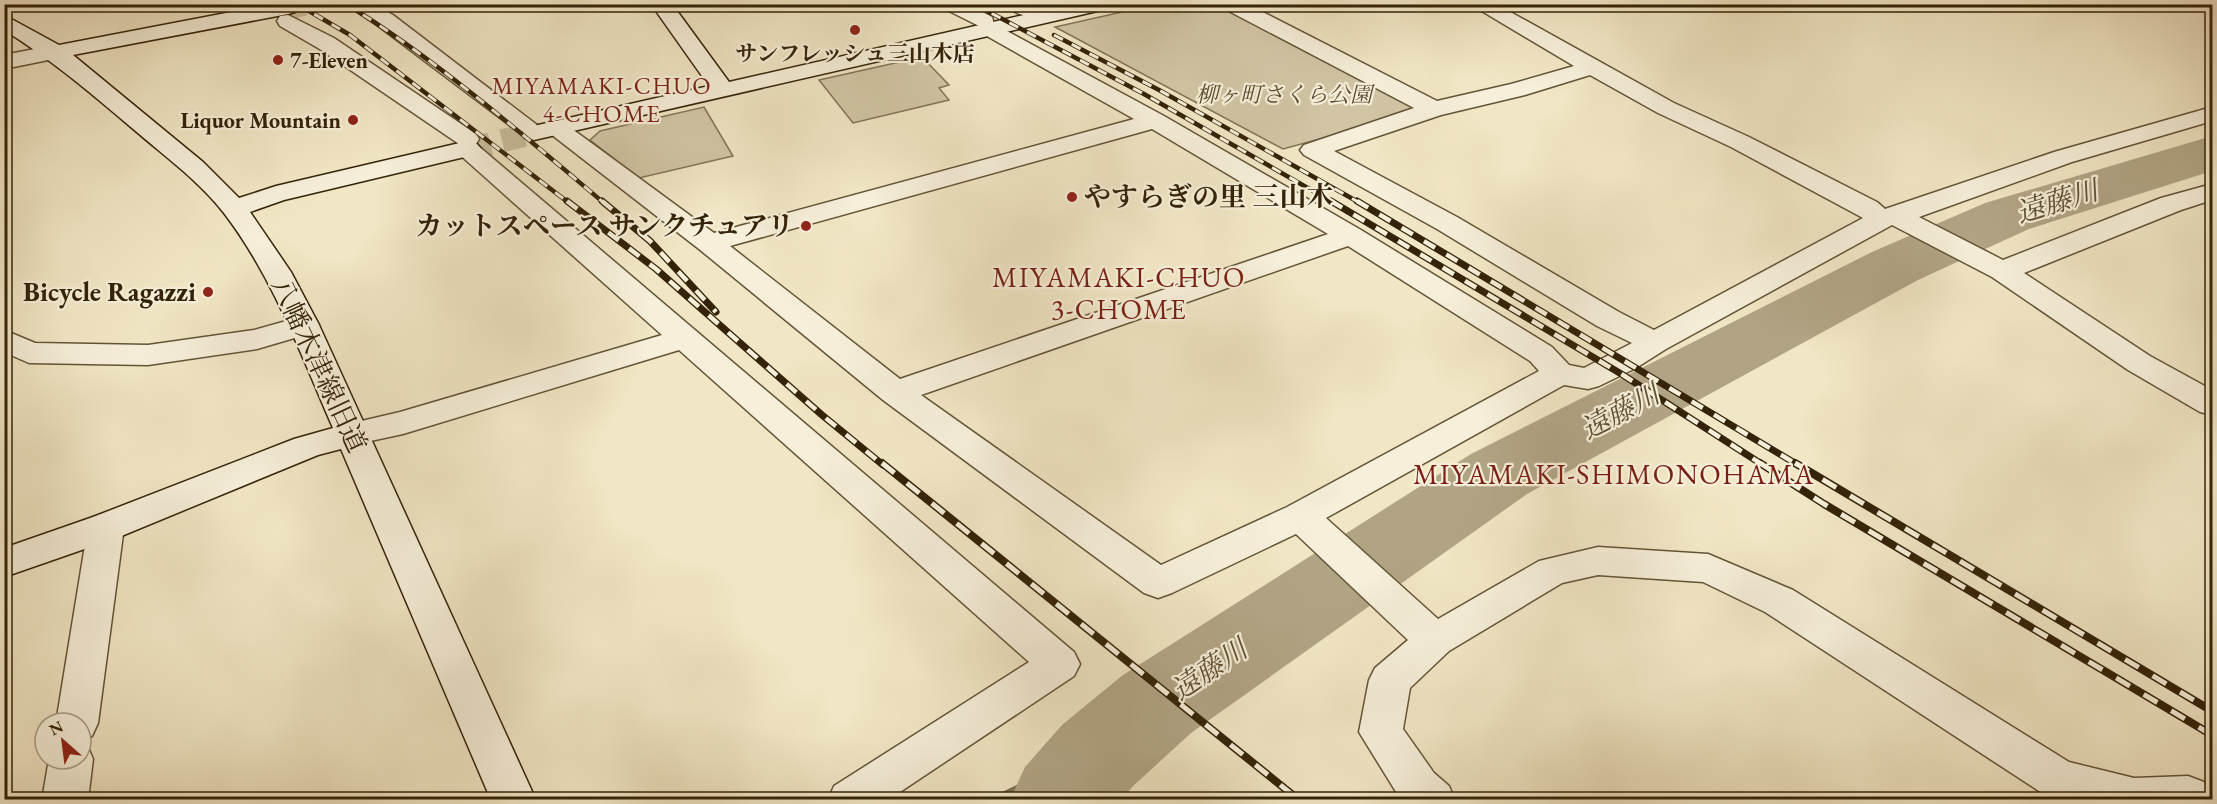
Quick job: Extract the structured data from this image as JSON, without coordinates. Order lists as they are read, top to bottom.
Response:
{
  "streets": {
    "street": ["八幡木津線旧道"]
  },
  "districts": ["MIYAMAKI-CHUO 4-CHOME", "MIYAMAKI-CHUO 3-CHOME", "MIYAMAKI-SHIMONOHAMA"],
  "water": ["遠藤川"],
  "parks": ["柳ヶ町さくら公園"],
  "places": [
    "サンフレッシュ三山木店",
    "7-Eleven",
    "Liquor Mountain",
    "やすらぎの里 三山木",
    "カットスペース サンクチュアリ",
    "Bicycle Ragazzi"
  ],
  "north": "top left"
}
